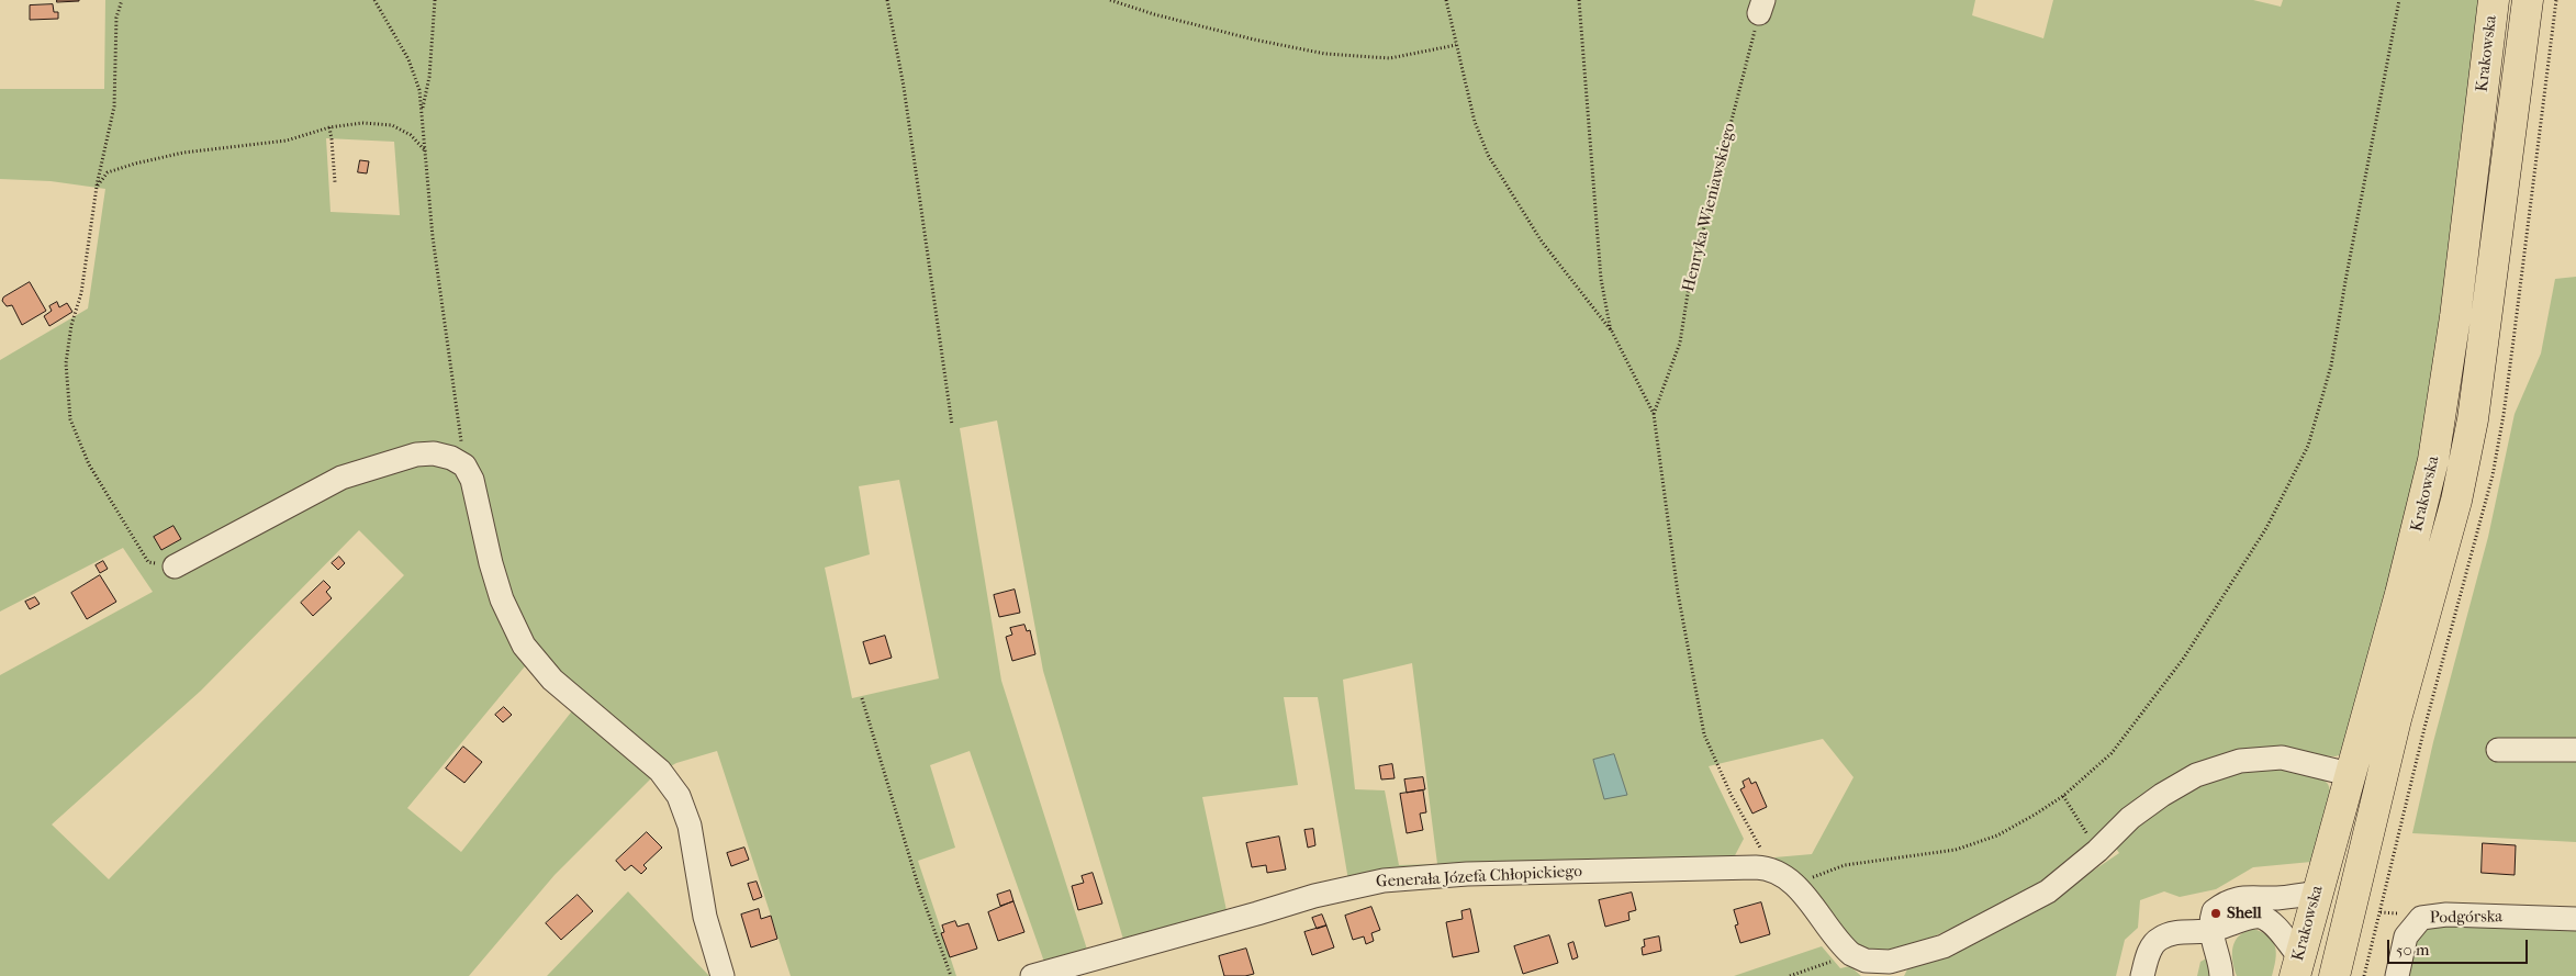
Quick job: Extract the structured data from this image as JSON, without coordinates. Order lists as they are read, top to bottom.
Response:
{
  "streets": {
    "main road": ["Krakowska"],
    "street": ["Generała Józefa Chłopickiego", "Podgórska"],
    "path": ["Henryka Wieniawskiego"]
  },
  "places": ["Shell"],
  "scale_bar": "50 m"
}
